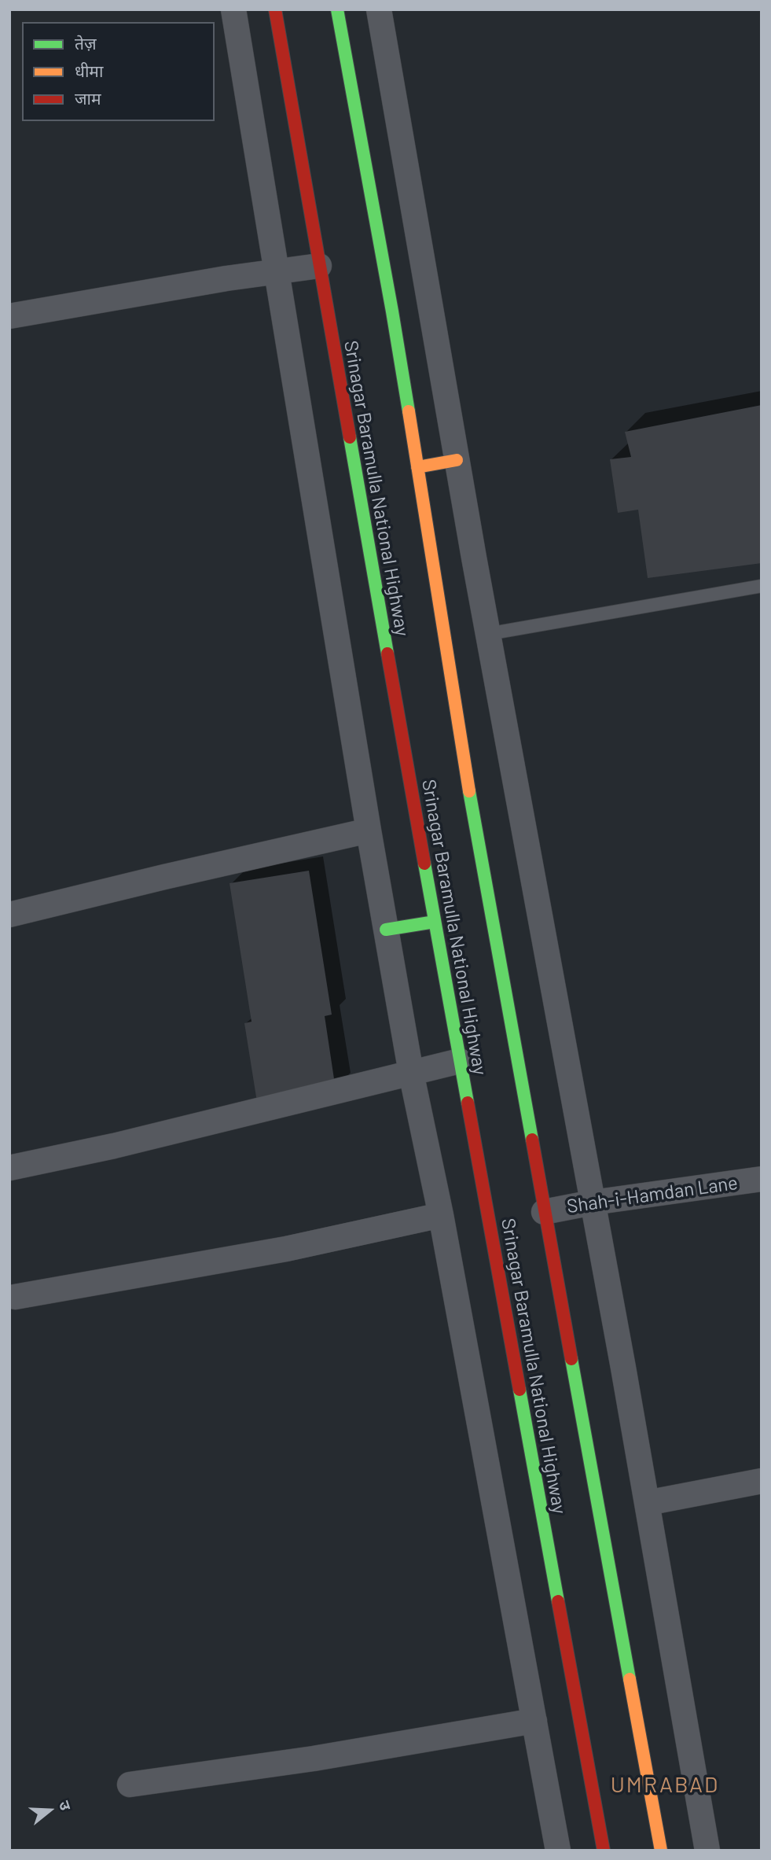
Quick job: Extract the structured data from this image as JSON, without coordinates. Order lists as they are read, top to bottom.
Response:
{
  "streets": {
    "highway": ["Srinagar Baramulla National Highway"],
    "street": ["Shah-i-Hamdan Lane"]
  },
  "districts": ["UMRABAD"],
  "legend": ["तेज़", "धीमा", "जाम"],
  "north": "right"
}
